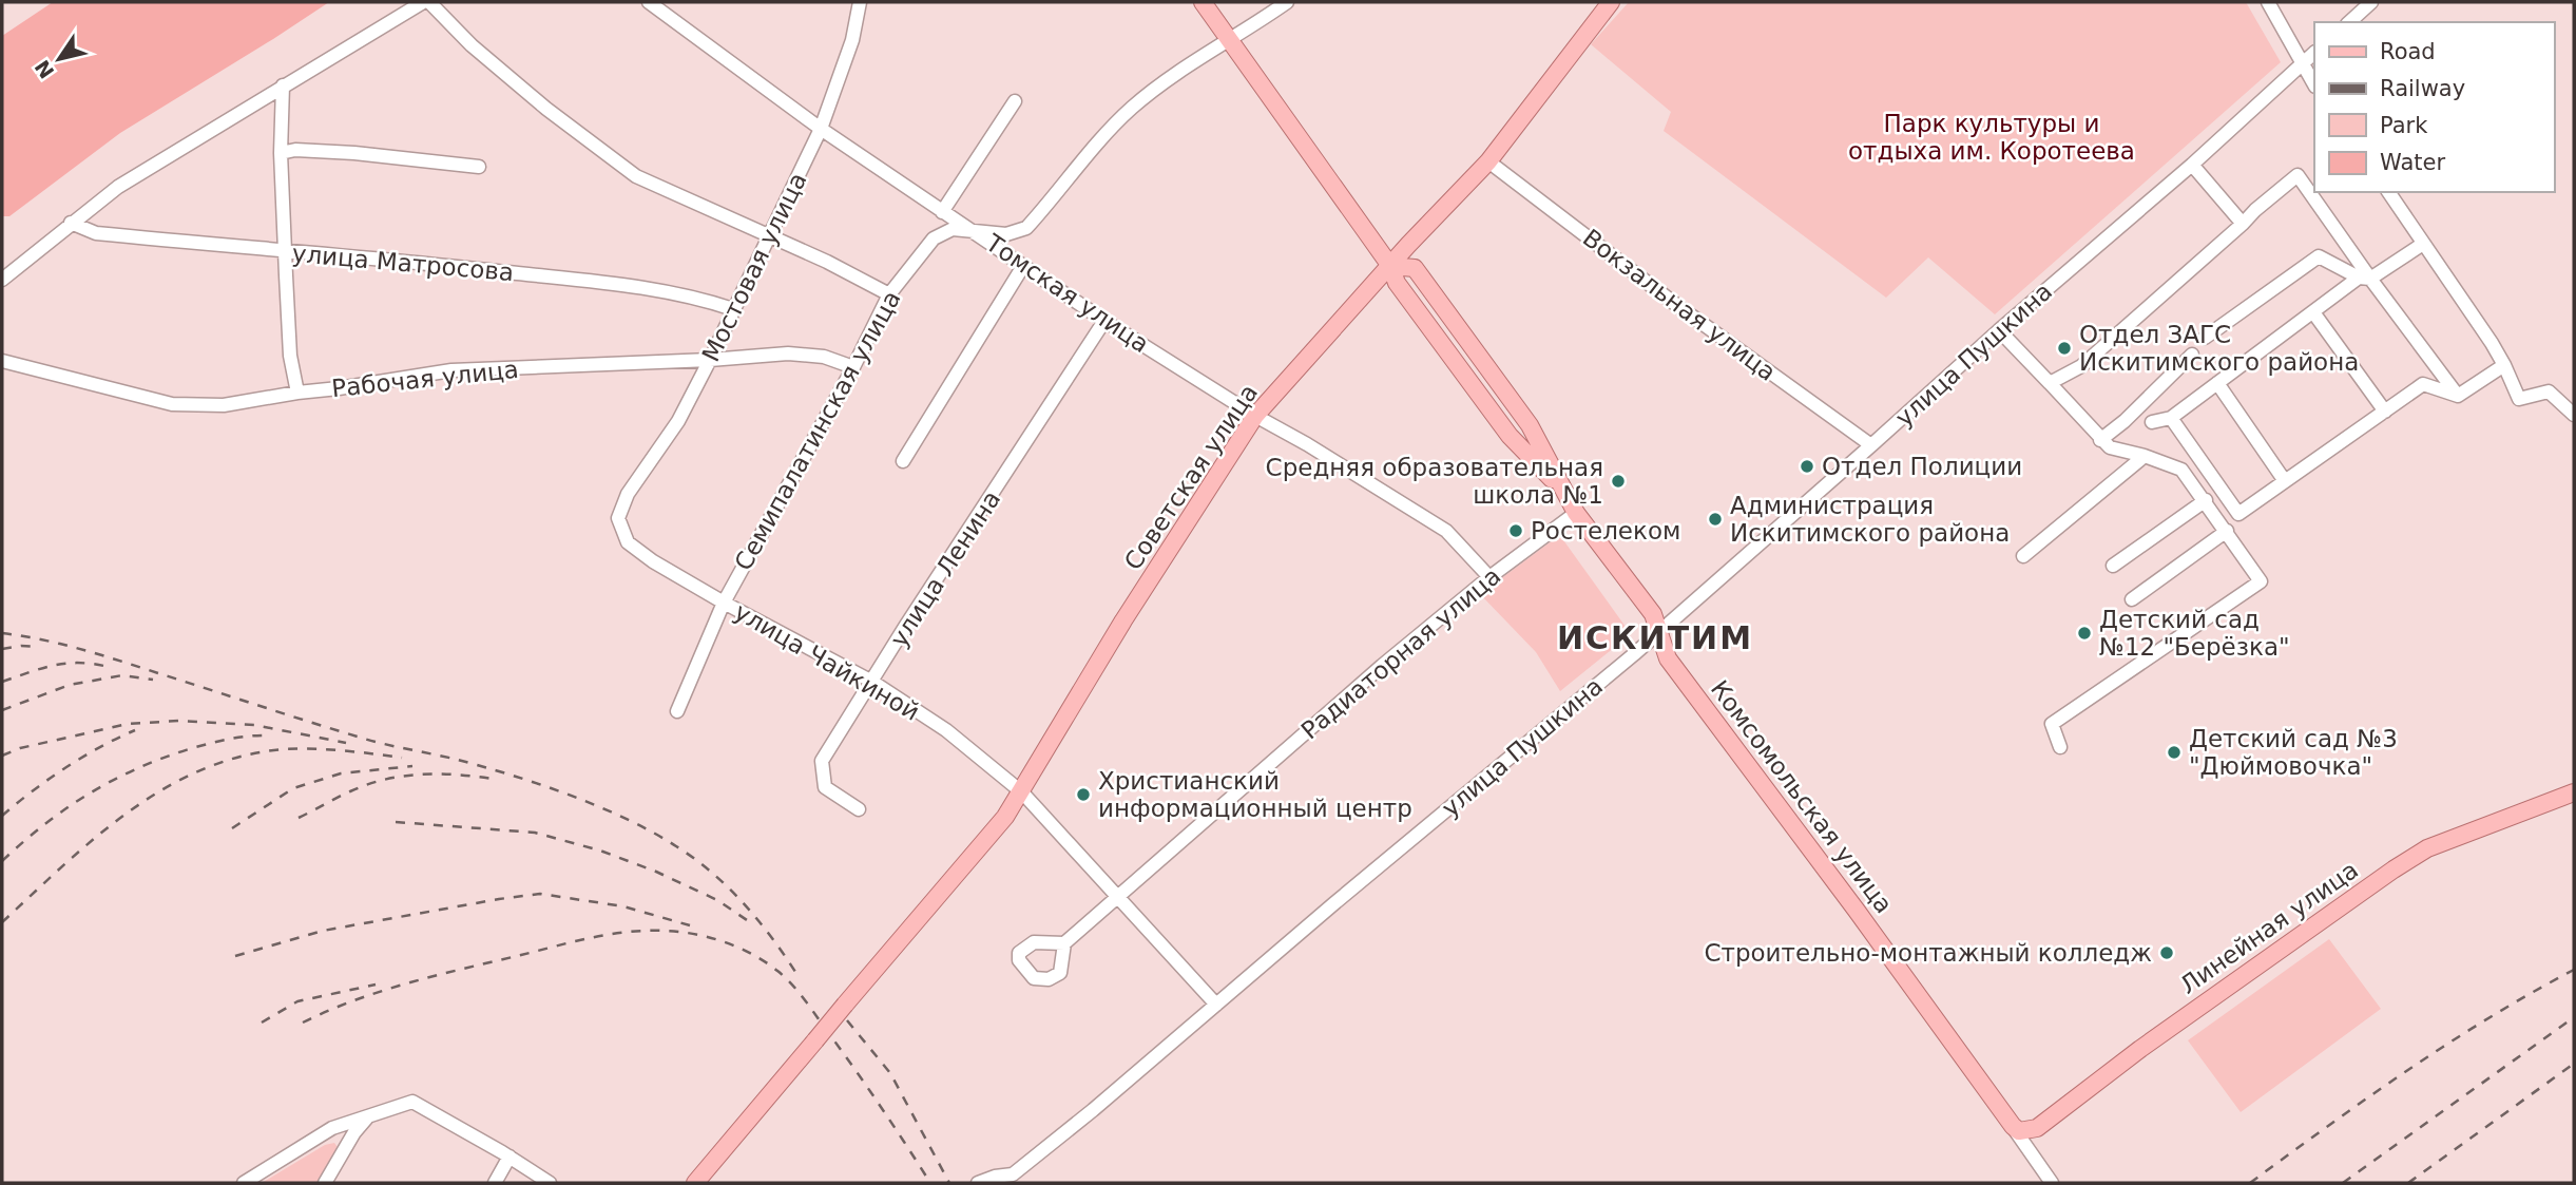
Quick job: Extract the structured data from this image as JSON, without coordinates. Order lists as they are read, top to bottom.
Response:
{
  "streets": {
    "main road": ["Советская улица", "Комсомольская улица", "Линейная улица"],
    "street": [
      "улица Матросова",
      "Мостовая улица",
      "Томская улица",
      "Вокзальная улица",
      "улица Пушкина",
      "Рабочая улица",
      "Семипалатинская улица",
      "улица Ленина",
      "Радиаторная улица",
      "улица Чайкиной"
    ]
  },
  "crossings": [
    ["улица Матросова", "Мостовая улица"],
    ["Мостовая улица", "Томская улица"],
    ["Мостовая улица", "Рабочая улица"],
    ["Мостовая улица", "улица Чайкиной"],
    ["Томская улица", "Семипалатинская улица"],
    ["Томская улица", "Советская улица"],
    ["Томская улица", "улица Ленина"],
    ["Томская улица", "Радиаторная улица"],
    ["Вокзальная улица", "улица Пушкина"],
    ["Вокзальная улица", "Советская улица"],
    ["улица Пушкина", "улица Чайкиной"],
    ["улица Пушкина", "Комсомольская улица"],
    ["Рабочая улица", "Семипалатинская улица"],
    ["Семипалатинская улица", "улица Чайкиной"],
    ["Семипалатинская улица", "Комсомольская улица"],
    ["Советская улица", "улица Чайкиной"],
    ["Советская улица", "Комсомольская улица"],
    ["улица Ленина", "улица Чайкиной"],
    ["Радиаторная улица", "улица Чайкиной"],
    ["Радиаторная улица", "Комсомольская улица"],
    ["Комсомольская улица", "Линейная улица"]
  ],
  "districts": ["ИСКИТИМ"],
  "parks": ["Парк культуры и отдыха им. Коротеева"],
  "places": [
    "Отдел ЗАГС Искитимского района",
    "Отдел Полиции",
    "Средняя образовательная школа №1",
    "Администрация Искитимского района",
    "Ростелеком",
    "Детский сад №12 \"Берёзка\"",
    "Детский сад №3 \"Дюймовочка\"",
    "Христианский информационный центр",
    "Строительно-монтажный колледж"
  ],
  "legend": [
    "Road",
    "Railway",
    "Park",
    "Water"
  ],
  "north": "bottom left"
}
